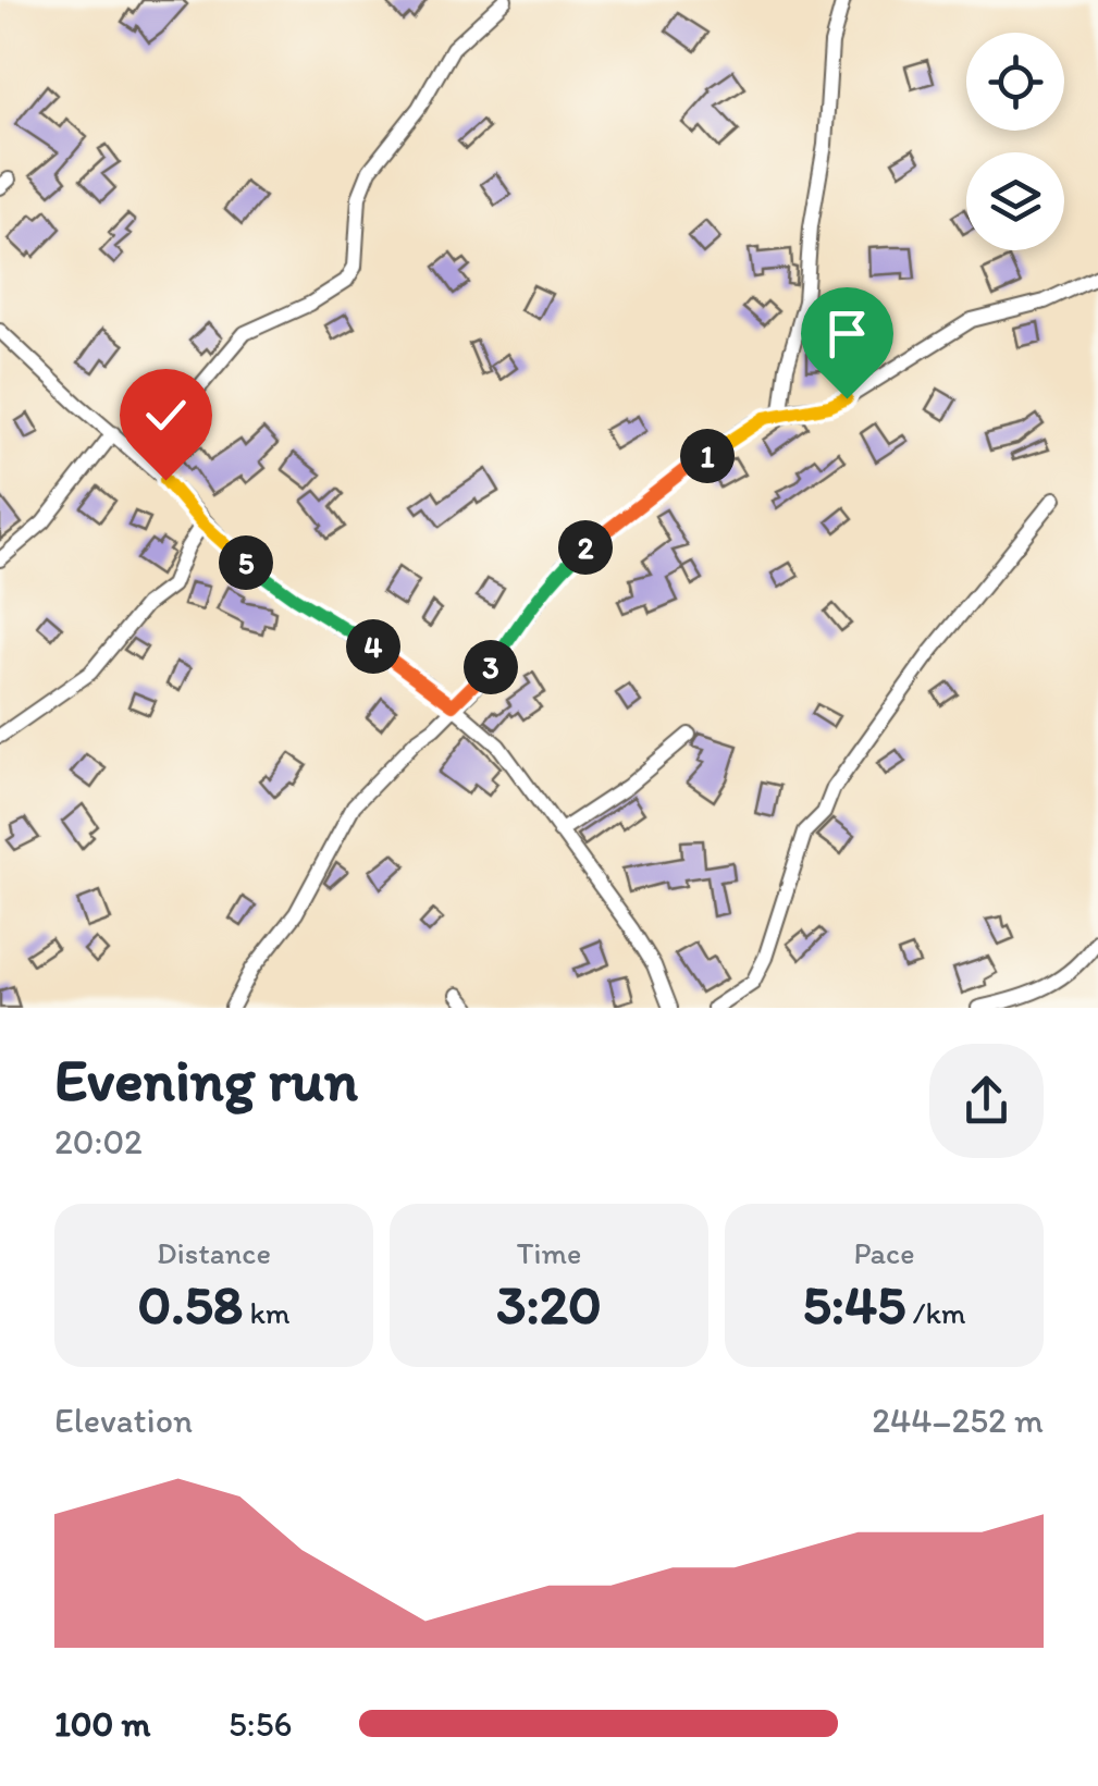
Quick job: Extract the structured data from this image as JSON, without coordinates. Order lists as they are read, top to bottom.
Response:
{
  "page": {
    "pins": [
      "1",
      "2",
      "5",
      "4",
      "3"
    ],
    "heading": ["Evening run", "20:02"],
    "stats": [
      ["Distance", "0.58 km"],
      ["Time", "3:20"],
      ["Pace", "5:45 /km"]
    ],
    "chart": ["Elevation", "244–252 m"],
    "list": [
      {
        "name": "100 m",
        "note": "5:56"
      }
    ]
  }
}
